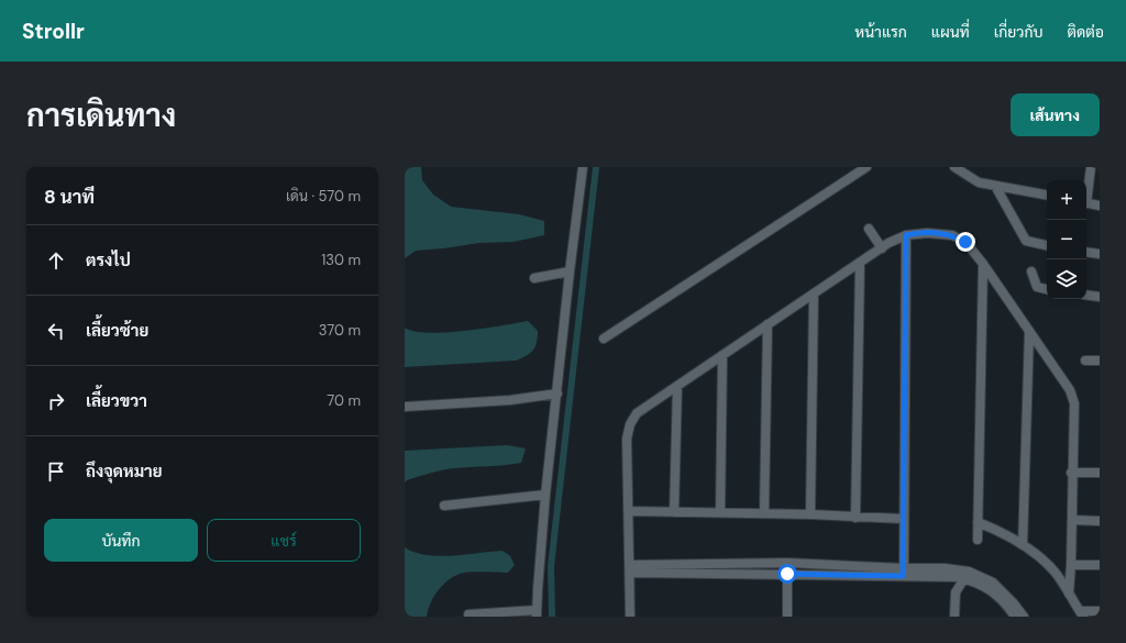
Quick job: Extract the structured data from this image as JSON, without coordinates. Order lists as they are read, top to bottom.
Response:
{
  "page": {
    "header": "Strollr",
    "nav": [
      "หน้าแรก",
      "แผนที่",
      "เกี่ยวกับ",
      "ติดต่อ"
    ],
    "title": "การเดินทาง",
    "buttons": [
      "เส้นทาง",
      ["บันทึก", "แชร์"]
    ],
    "heading": ["8 นาที", "เดิน · 570 m"],
    "map_buttons": ["+", "−"],
    "list": [
      ["ตรงไป", "130 m"],
      ["เลี้ยวซ้าย", "370 m"],
      ["เลี้ยวขวา", "70 m"],
      "ถึงจุดหมาย"
    ]
  }
}
